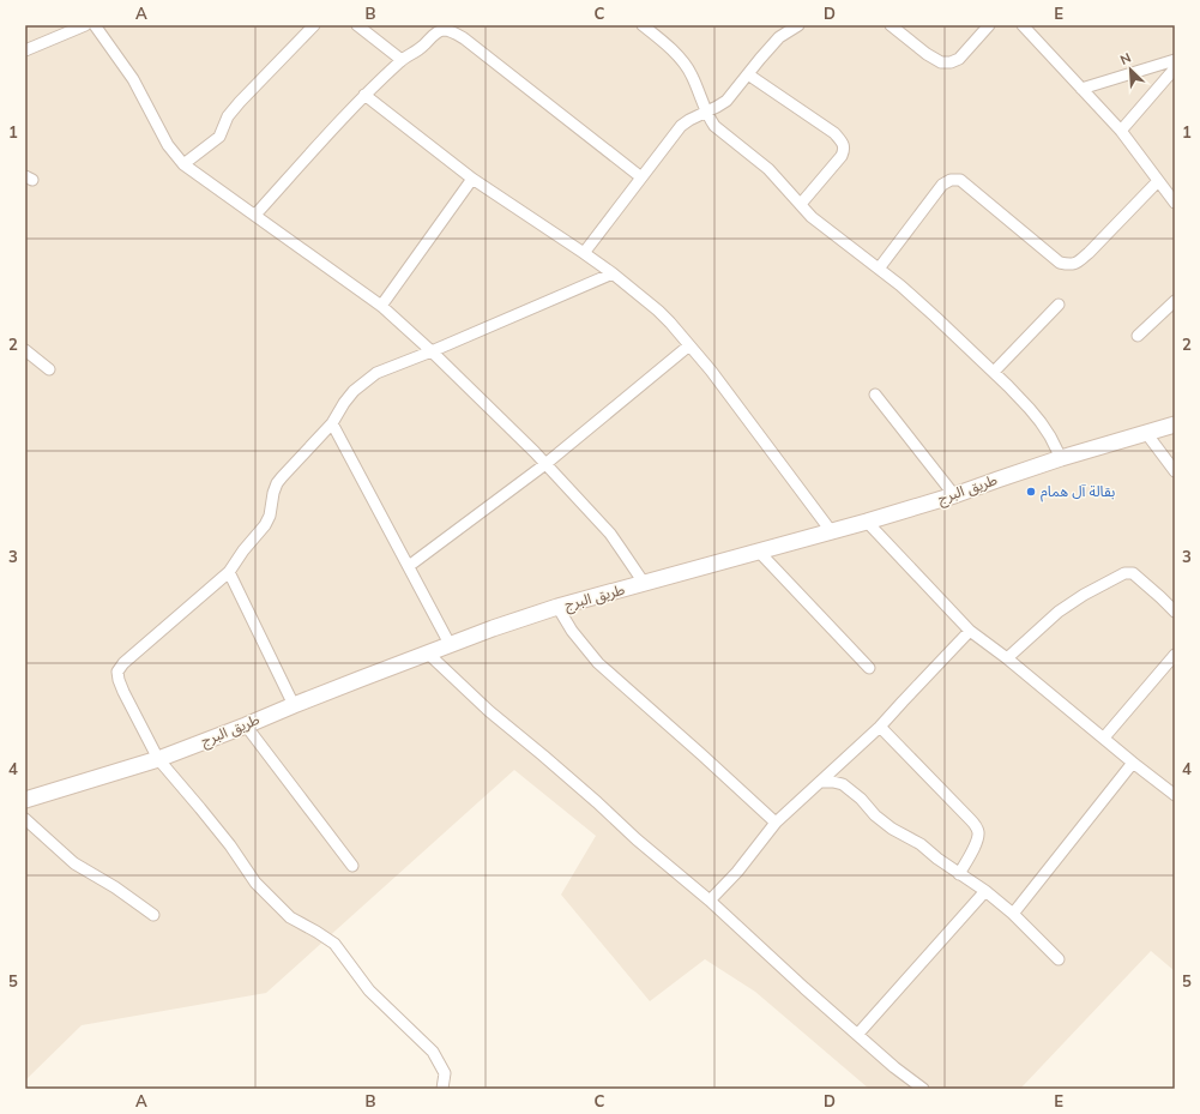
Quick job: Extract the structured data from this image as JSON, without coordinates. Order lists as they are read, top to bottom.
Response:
{
  "streets": {
    "street": ["طريق البرج"]
  },
  "places": ["بقالة آل همام"],
  "north": "top left",
  "grid": {
    "columns": [
      "A",
      "B",
      "C",
      "D",
      "E"
    ],
    "rows": [
      "1",
      "2",
      "3",
      "4",
      "5"
    ]
  }
}
